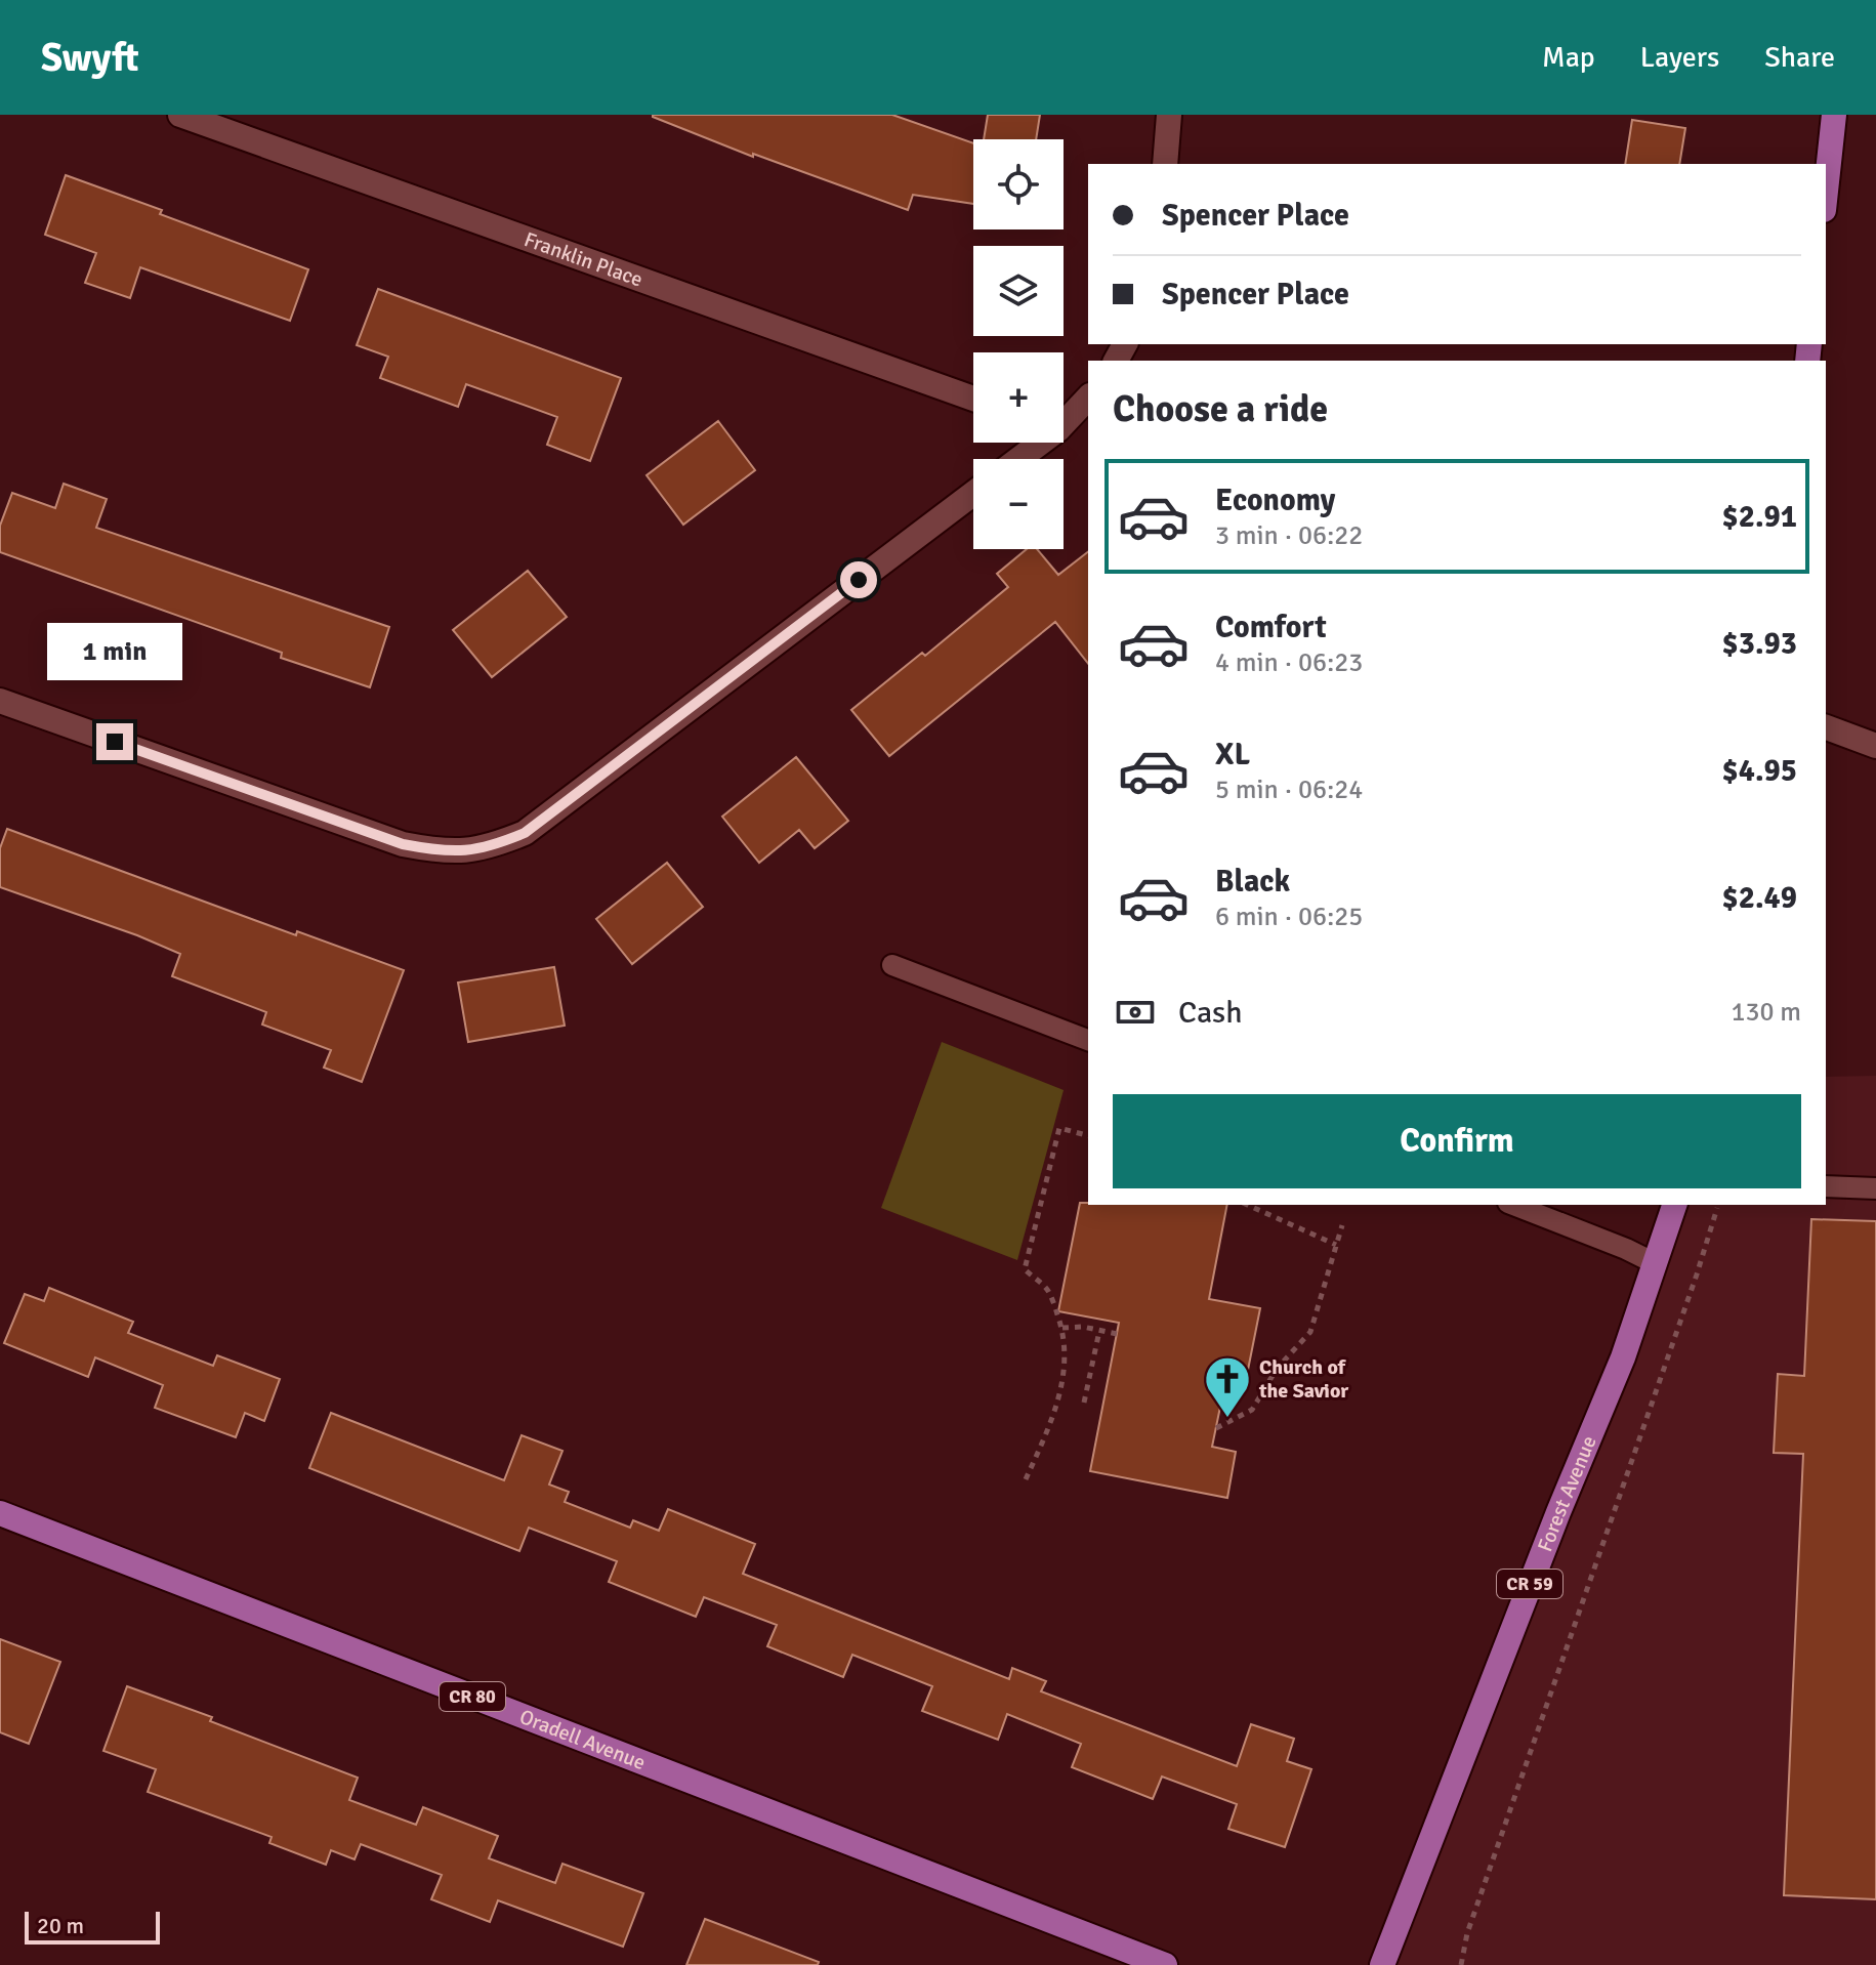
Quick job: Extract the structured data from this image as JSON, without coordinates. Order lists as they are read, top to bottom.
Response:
{
  "streets": {
    "main road": [
      "Forest Avenue",
      "CR 59",
      "CR 80",
      "Oradell Avenue"
    ],
    "street": ["Franklin Place"]
  },
  "places": {
    "church": ["Church of the Savior"]
  },
  "scale_bar": "20 m",
  "page": {
    "header": "Swyft",
    "nav": ["Map", "Layers", "Share"],
    "map_buttons": ["+", "−"],
    "banner": ["Spencer Place", "Spencer Place"],
    "heading": "Choose a ride",
    "list": [
      {
        "name": "Economy",
        "note": "3 min · 06:22",
        "value": "$2.91"
      },
      {
        "name": "Comfort",
        "note": "4 min · 06:23",
        "value": "$3.93"
      },
      {
        "name": "XL",
        "note": "5 min · 06:24",
        "value": "$4.95"
      },
      {
        "name": "Black",
        "note": "6 min · 06:25",
        "value": "$2.49"
      }
    ],
    "bubble": "1 min",
    "pay": ["Cash", "130 m"],
    "buttons": "Confirm",
    "scale": "20 m"
  }
}
